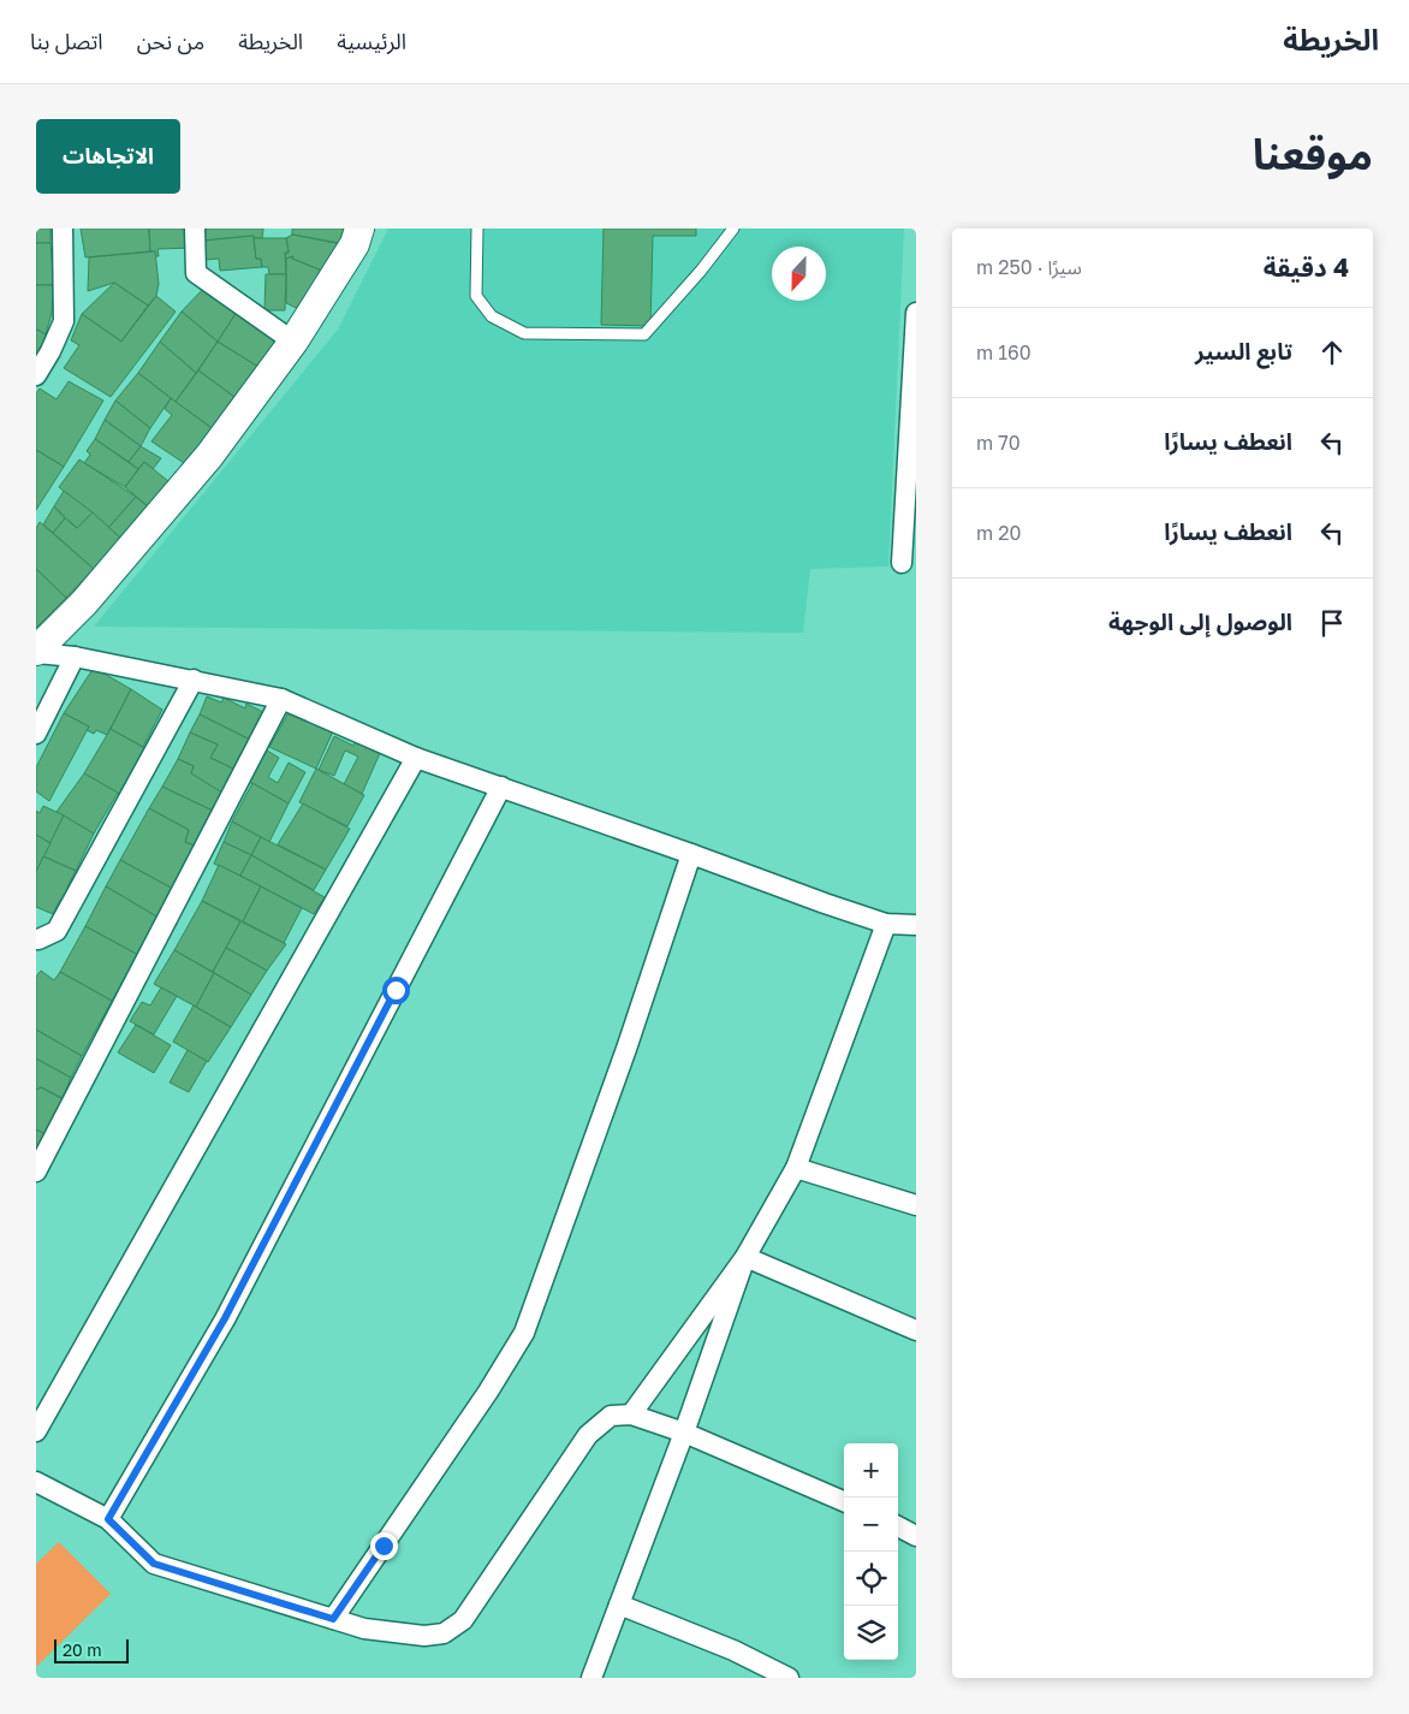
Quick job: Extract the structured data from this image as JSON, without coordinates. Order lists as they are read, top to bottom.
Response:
{
  "scale_bar": "20 m",
  "north": "bottom",
  "page": {
    "header": "الخريطة",
    "nav": [
      "الرئيسية",
      "الخريطة",
      "من نحن",
      "اتصل بنا"
    ],
    "title": "موقعنا",
    "buttons": "الاتجاهات",
    "heading": ["4 دقيقة", "سيرًا · 250 m"],
    "list": [
      ["تابع السير", "160 m"],
      ["انعطف يسارًا", "70 m"],
      ["انعطف يسارًا", "20 m"],
      "الوصول إلى الوجهة"
    ],
    "map_buttons": ["+", "−"],
    "scale": "20 m"
  }
}
